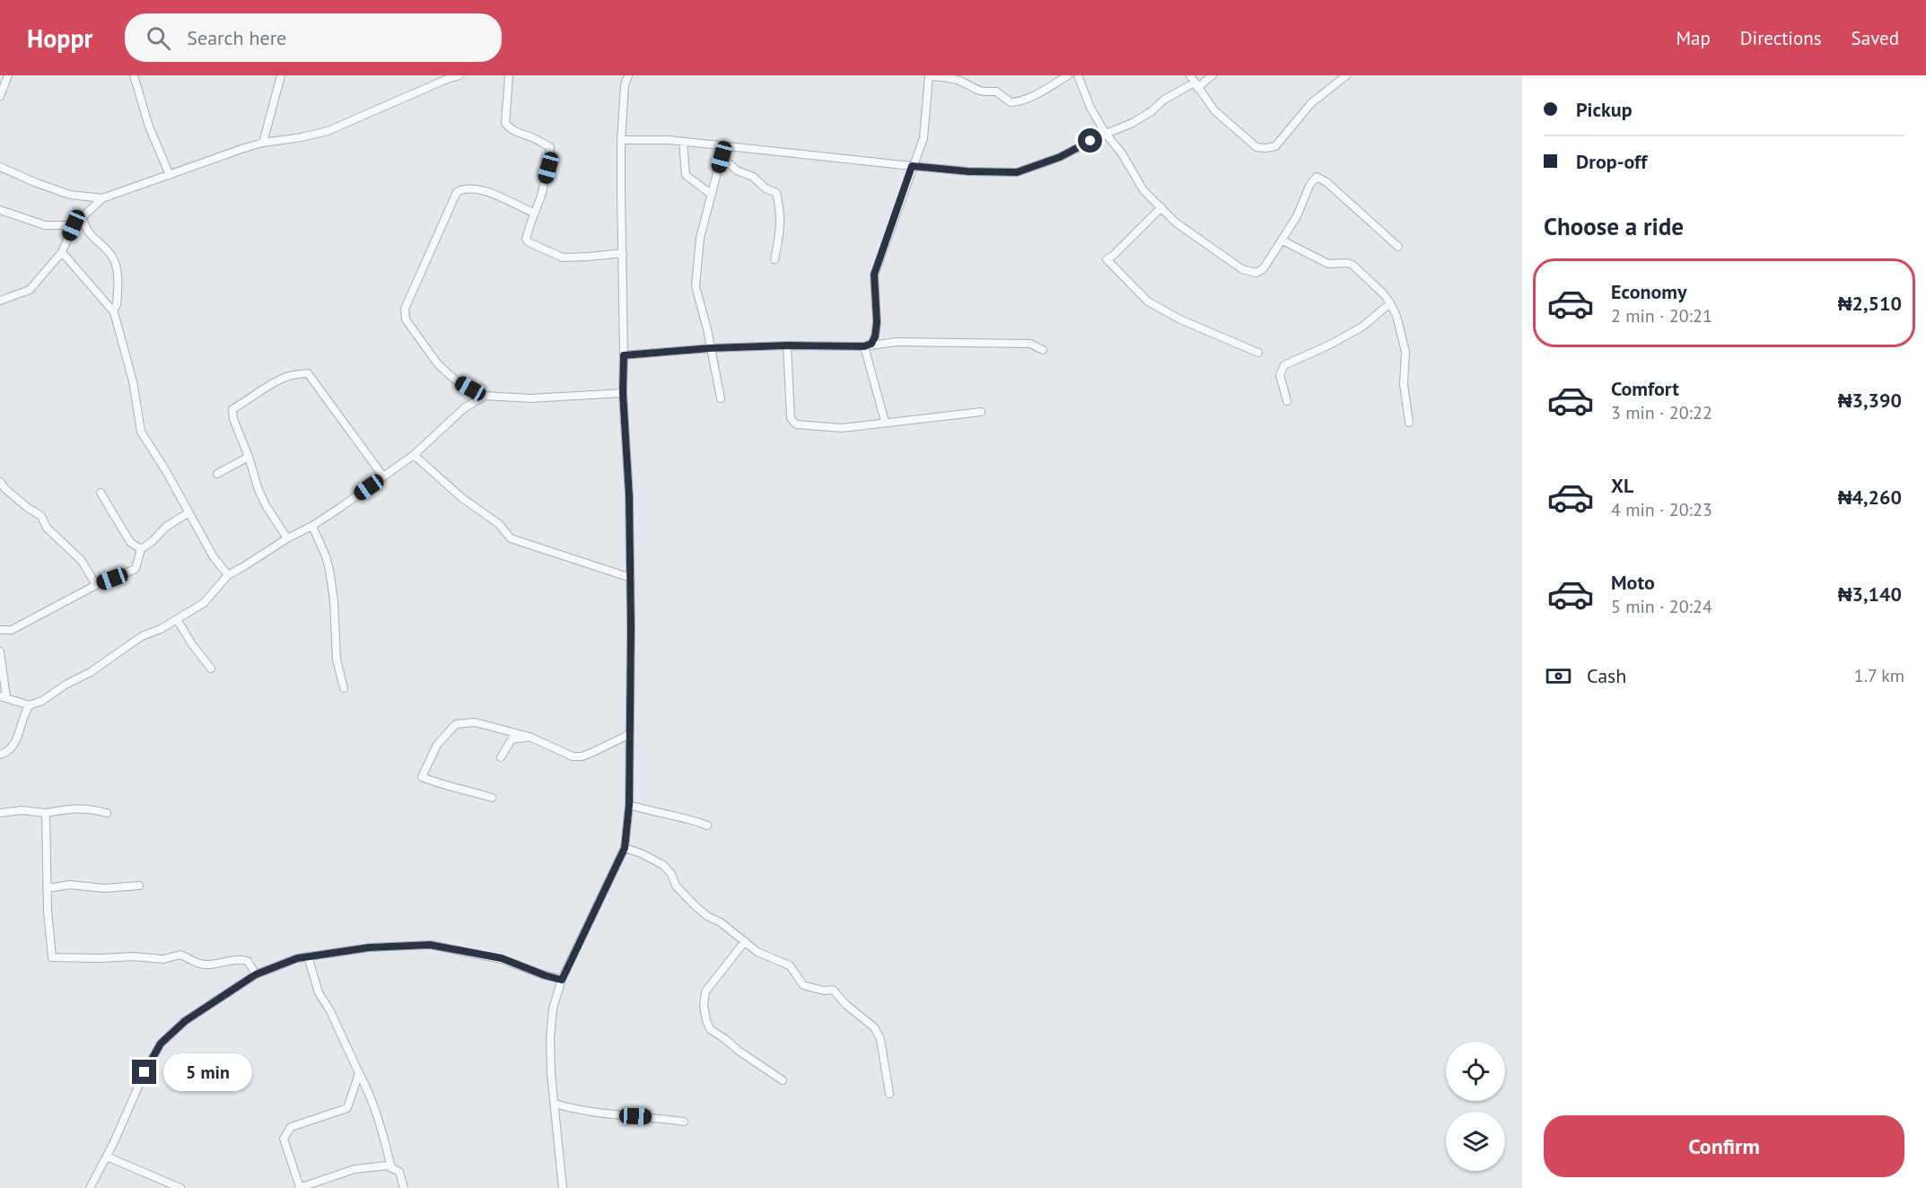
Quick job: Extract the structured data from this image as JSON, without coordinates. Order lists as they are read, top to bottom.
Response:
{
  "page": {
    "header": "Hoppr",
    "search": "Search here",
    "nav": ["Map", "Directions", "Saved"],
    "banner": ["Pickup", "Drop-off"],
    "heading": "Choose a ride",
    "list": [
      {
        "name": "Economy",
        "note": "2 min · 20:21",
        "value": "₦2,510"
      },
      {
        "name": "Comfort",
        "note": "3 min · 20:22",
        "value": "₦3,390"
      },
      {
        "name": "XL",
        "note": "4 min · 20:23",
        "value": "₦4,260"
      },
      {
        "name": "Moto",
        "note": "5 min · 20:24",
        "value": "₦3,140"
      }
    ],
    "pay": ["Cash", "1.7 km"],
    "bubble": "5 min",
    "buttons": "Confirm"
  }
}
